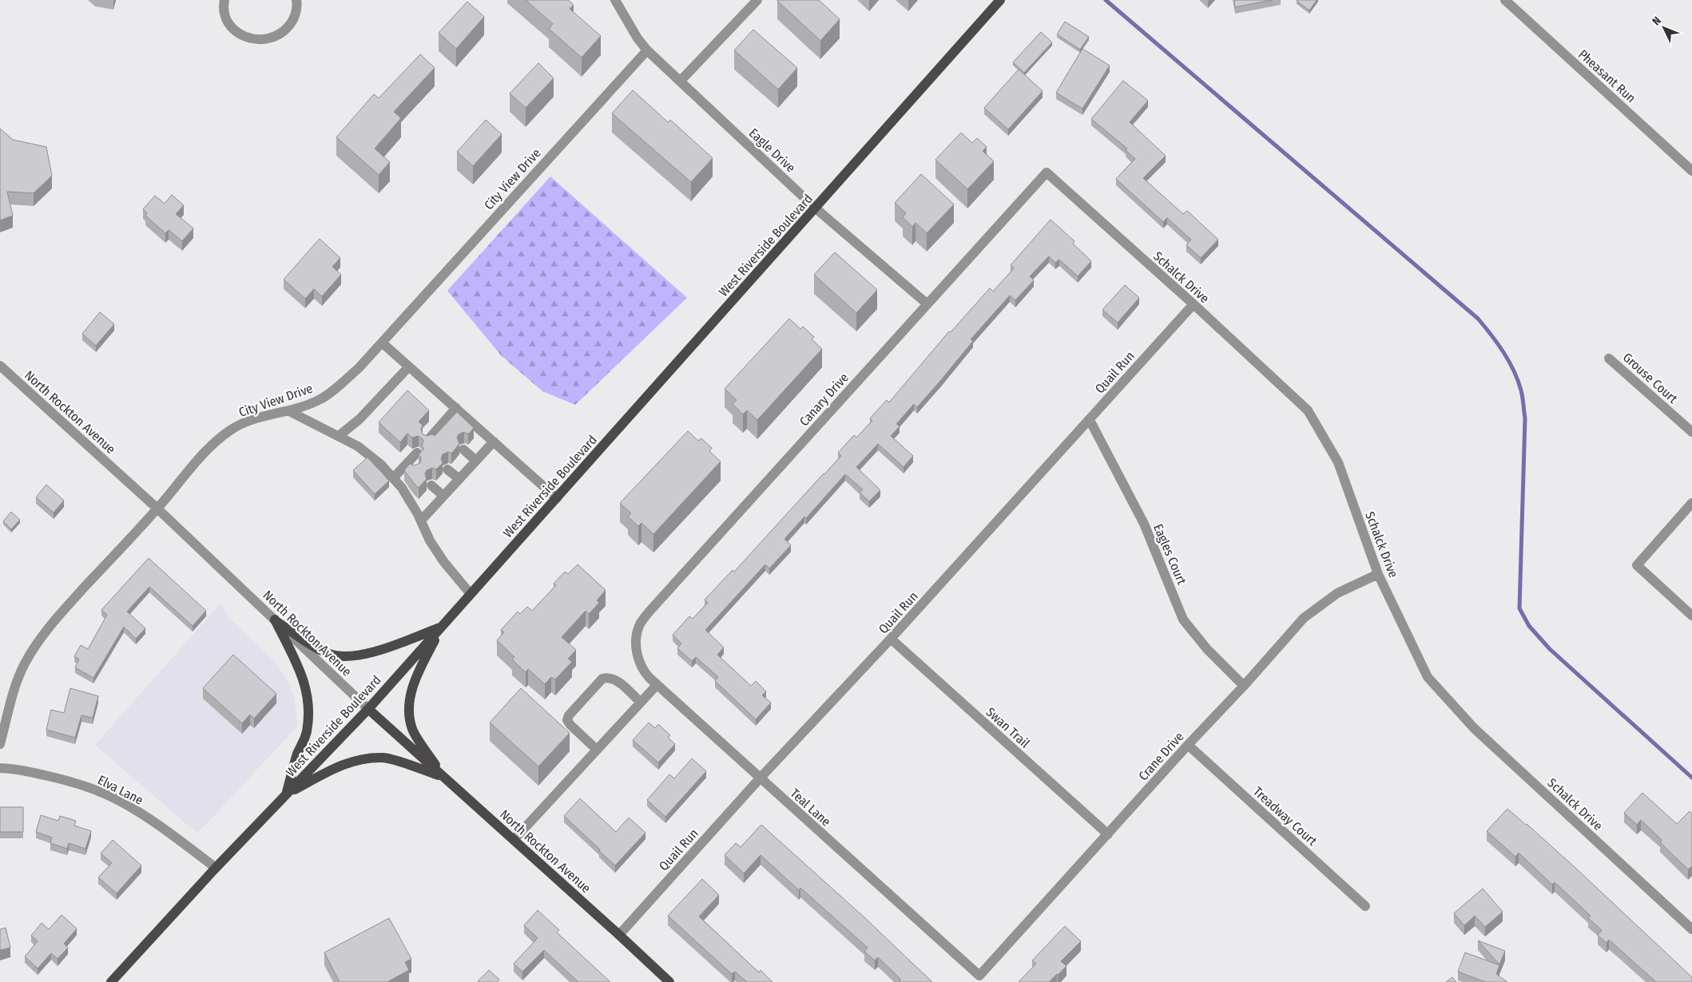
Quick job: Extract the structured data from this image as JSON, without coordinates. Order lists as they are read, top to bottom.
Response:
{
  "streets": {
    "main road": ["West Riverside Boulevard", "North Rockton Avenue"],
    "street": [
      "Pheasant Run",
      "Eagle Drive",
      "City View Drive",
      "Schalck Drive",
      "Quail Run",
      "Grouse Court",
      "Canary Drive",
      "Eagles Court",
      "Swan Trail",
      "Crane Drive",
      "Elva Lane",
      "Teal Lane",
      "Treadway Court"
    ]
  },
  "crossings": [
    ["Eagle Drive", "City View Drive"],
    ["Eagle Drive", "West Riverside Boulevard"],
    ["Eagle Drive", "Canary Drive"],
    ["City View Drive", "North Rockton Avenue"],
    ["West Riverside Boulevard", "North Rockton Avenue"],
    ["West Riverside Boulevard", "Elva Lane"],
    ["Schalck Drive", "Quail Run"],
    ["Schalck Drive", "Canary Drive"],
    ["Schalck Drive", "Crane Drive"],
    ["Quail Run", "North Rockton Avenue"],
    ["Quail Run", "Eagles Court"],
    ["Quail Run", "Swan Trail"],
    ["Quail Run", "Teal Lane"],
    ["Canary Drive", "Teal Lane"],
    ["Eagles Court", "Crane Drive"],
    ["Swan Trail", "Crane Drive"],
    ["Crane Drive", "Teal Lane"],
    ["Crane Drive", "Treadway Court"]
  ],
  "north": "top left"
}
